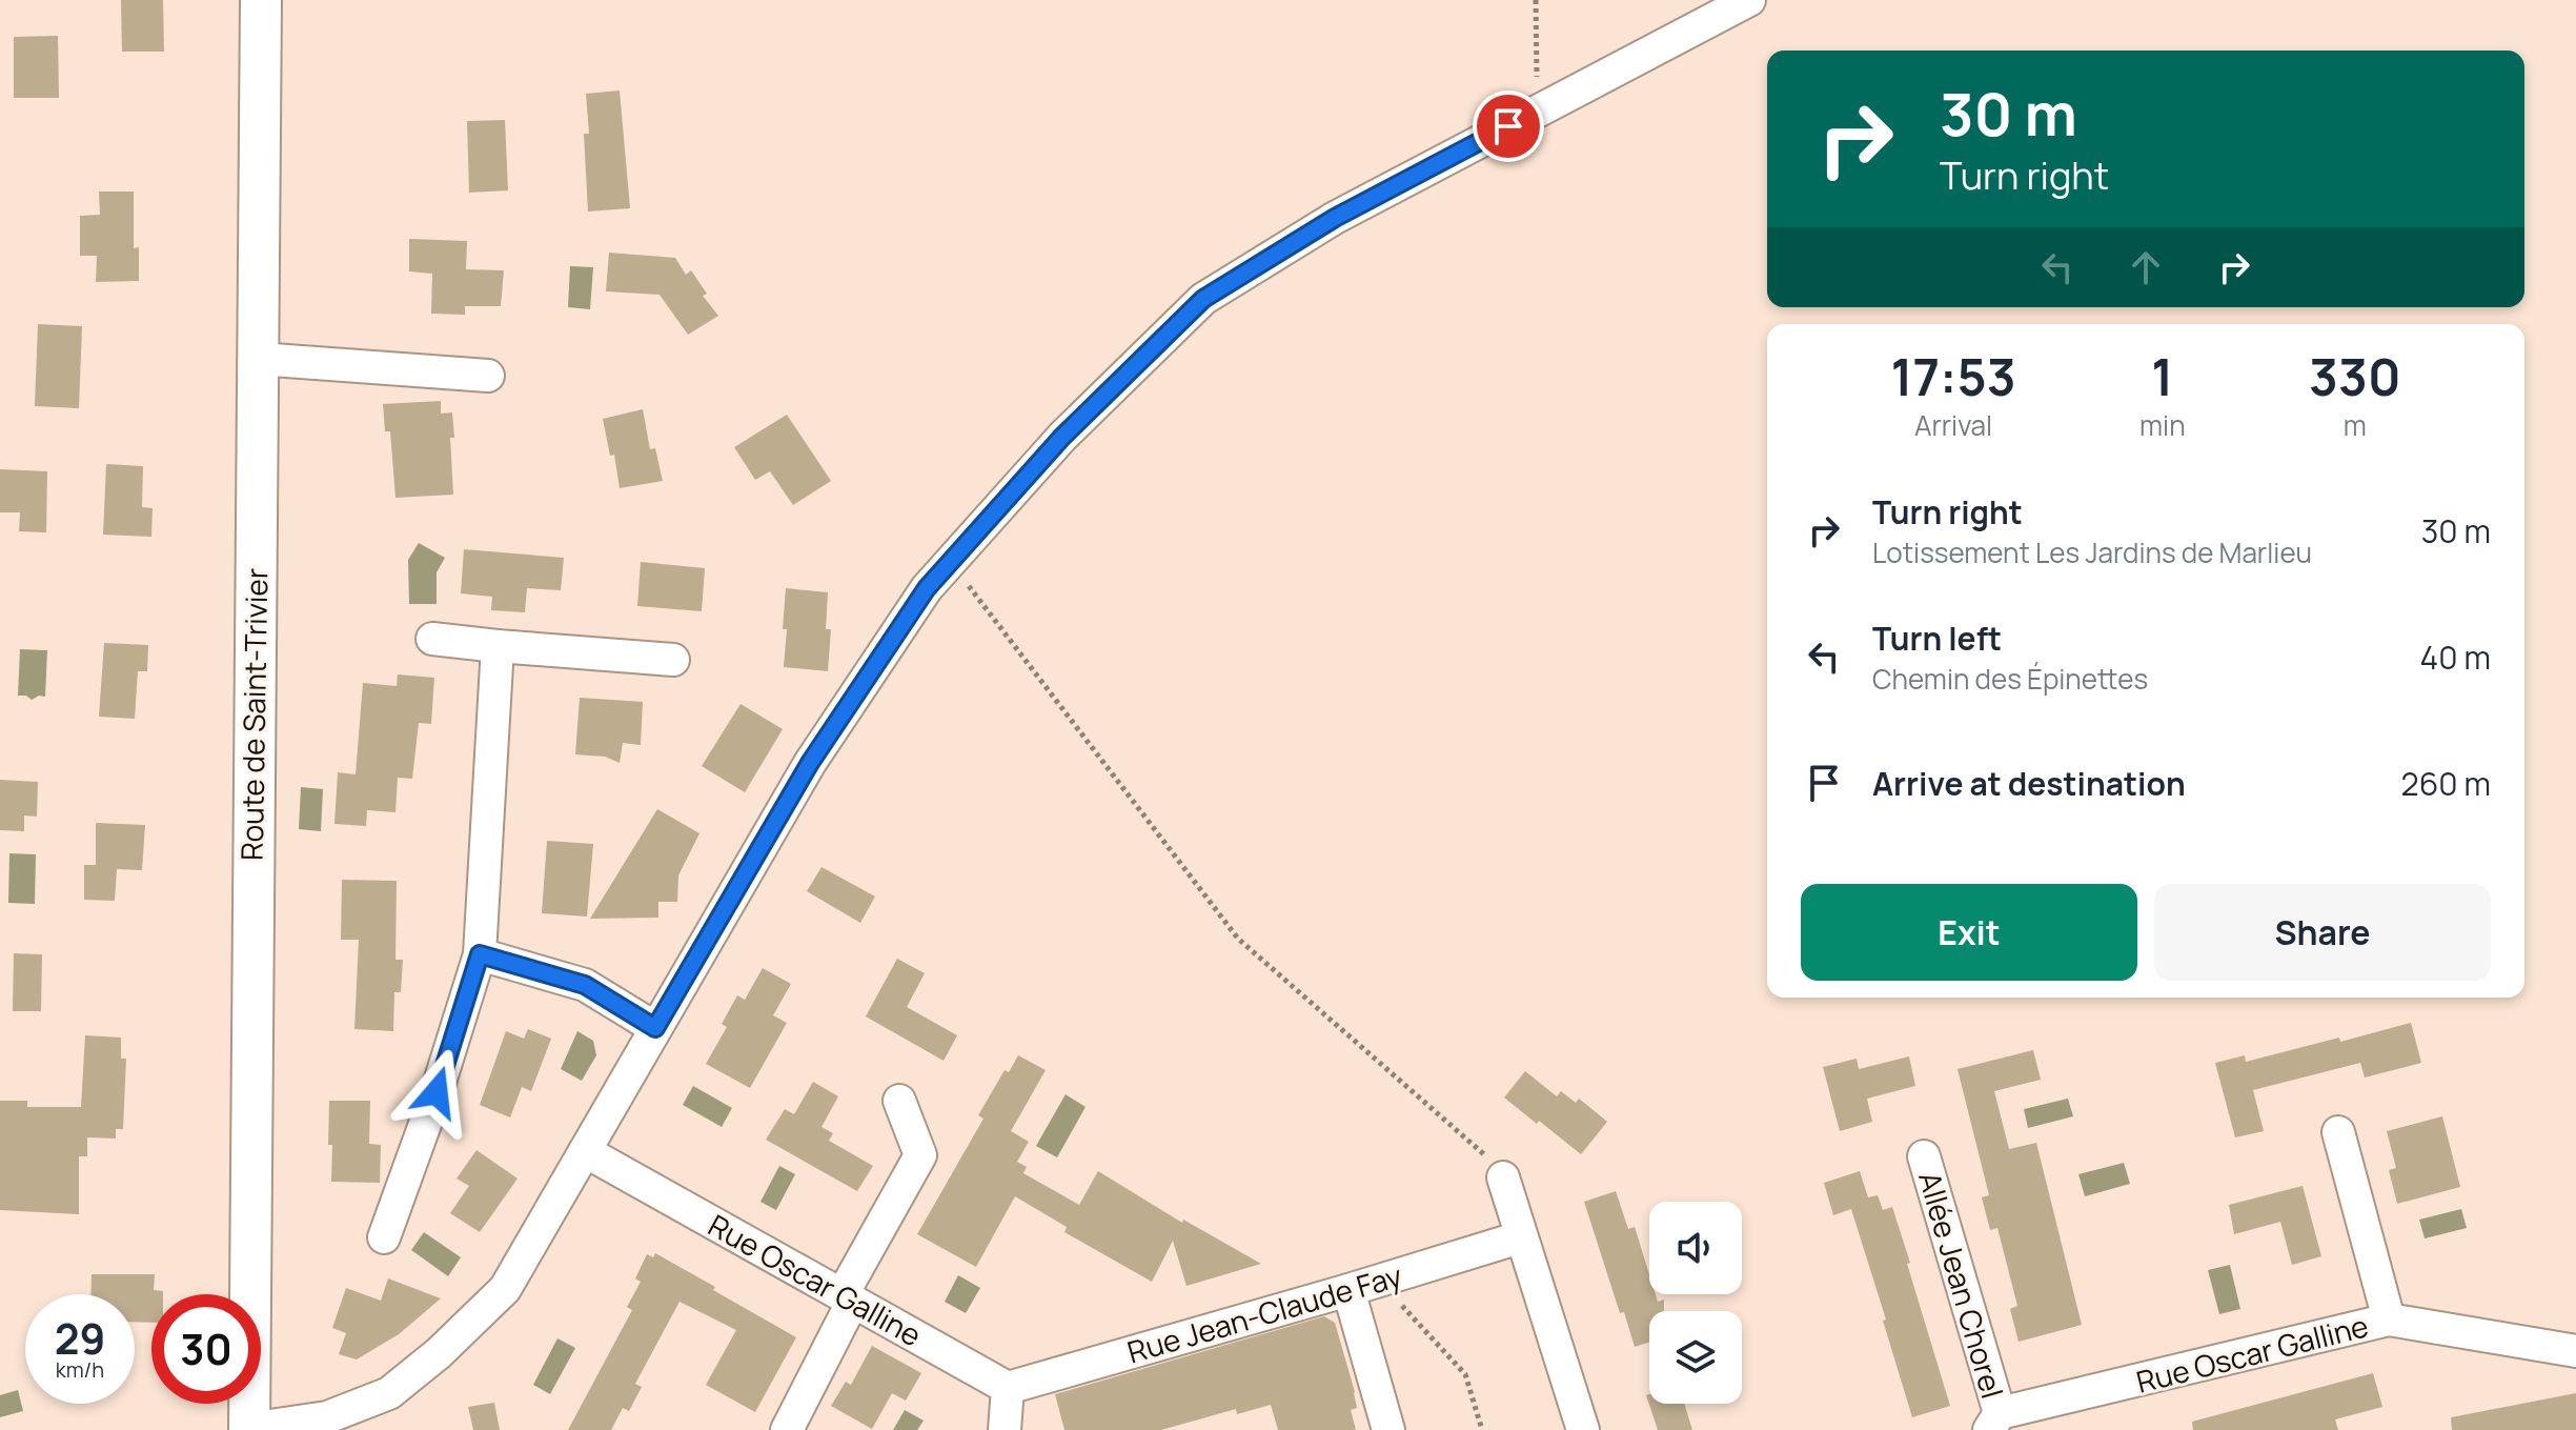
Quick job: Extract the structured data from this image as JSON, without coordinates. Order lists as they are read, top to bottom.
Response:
{
  "streets": {
    "main road": ["Route de Saint-Trivier"],
    "street": ["Rue Oscar Galline", "Allée Jean Chorel", "Rue Jean-Claude Fay"]
  },
  "crossings": [
    ["Rue Oscar Galline", "Allée Jean Chorel"],
    ["Rue Oscar Galline", "Rue Jean-Claude Fay"]
  ],
  "page": {
    "turn": ["30 m", "Turn right"],
    "eta": [
      "17:53",
      "Arrival",
      "1",
      "min",
      "330",
      "m"
    ],
    "list": [
      {
        "name": "Turn right",
        "note": "Lotissement Les Jardins de Marlieu",
        "value": "30 m"
      },
      {
        "name": "Turn left",
        "note": "Chemin des Épinettes",
        "value": "40 m"
      },
      {
        "name": "Arrive at destination",
        "value": "260 m"
      }
    ],
    "buttons": ["Exit", "Share"],
    "speed": "29 km/h",
    "limit": "30"
  }
}
